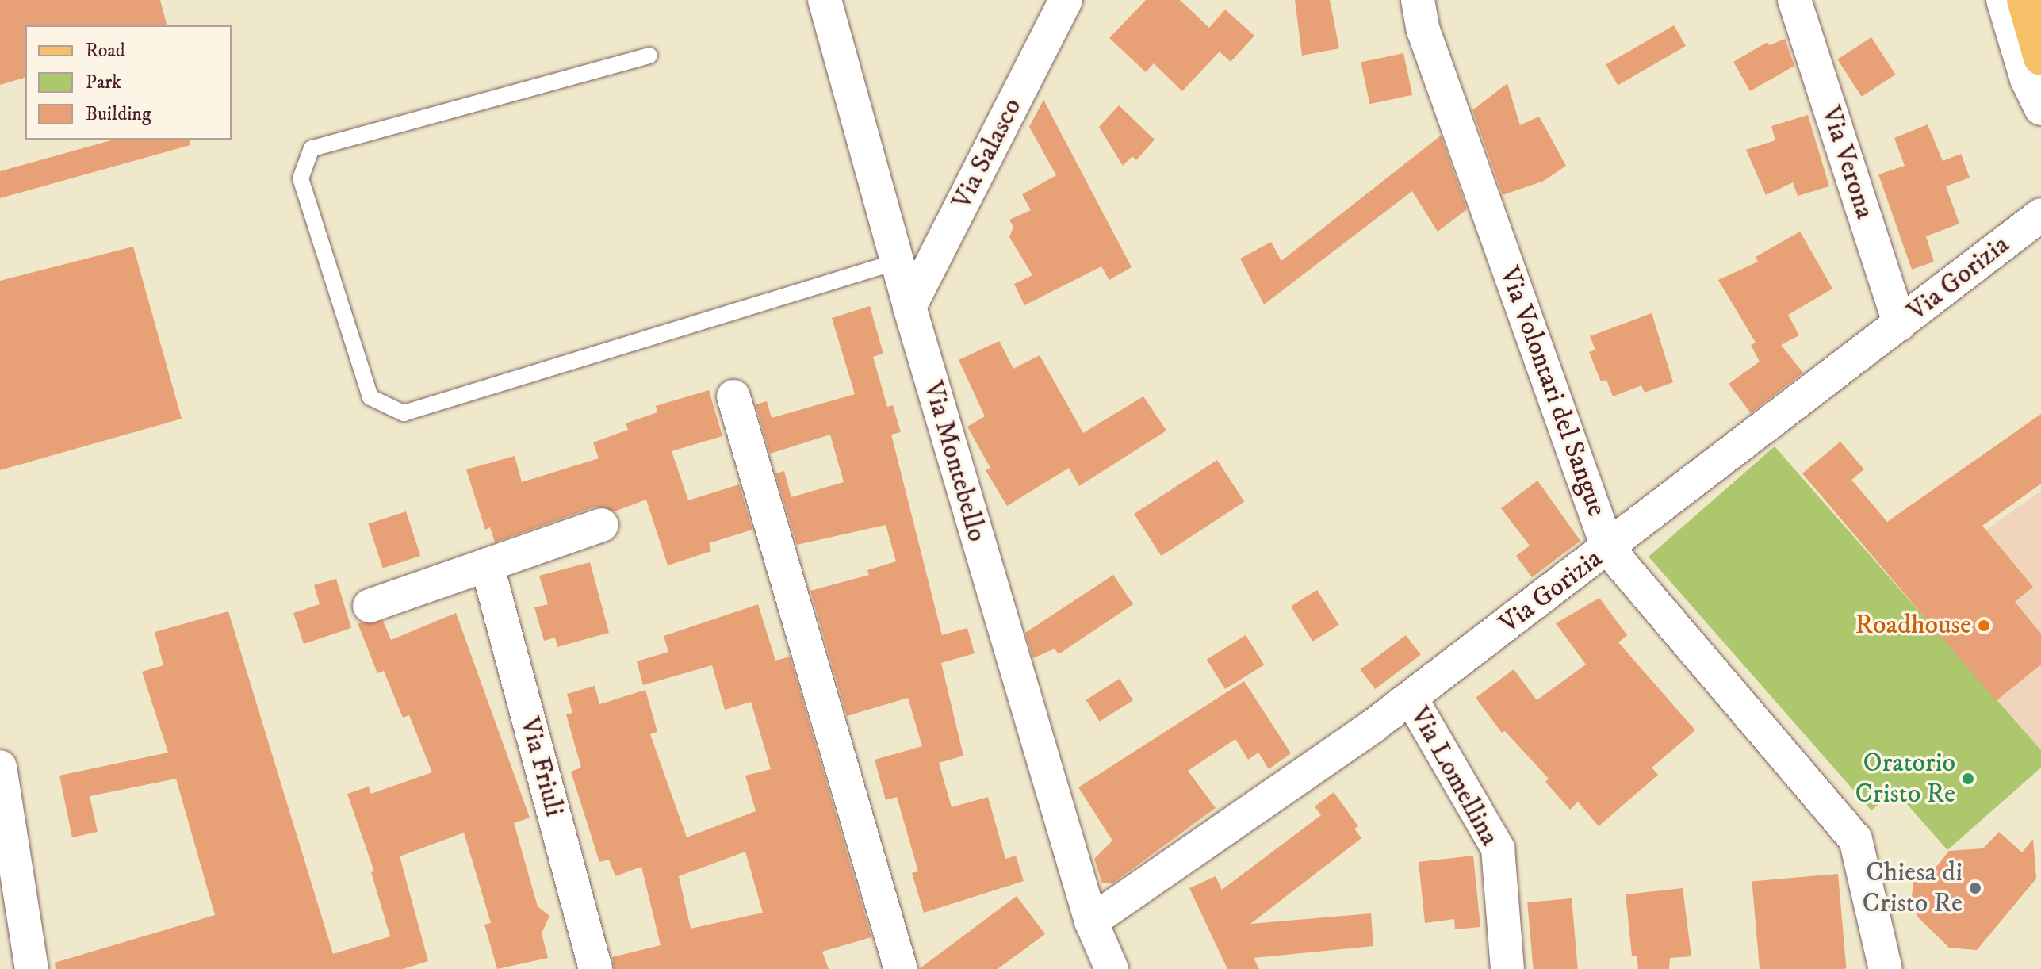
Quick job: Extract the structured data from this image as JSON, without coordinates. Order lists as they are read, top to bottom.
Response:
{
  "streets": {
    "street": [
      "Via Salasco",
      "Via Verona",
      "Via Gorizia",
      "Via Volontari del Sangue",
      "Via Montebello",
      "Via Friuli",
      "Via Lomellina"
    ]
  },
  "crossings": [
    ["Via Salasco", "Via Montebello"],
    ["Via Verona", "Via Gorizia"],
    ["Via Gorizia", "Via Volontari del Sangue"],
    ["Via Gorizia", "Via Montebello"],
    ["Via Gorizia", "Via Lomellina"]
  ],
  "places": ["Roadhouse", "Oratorio Cristo Re", "Chiesa di Cristo Re"],
  "legend": ["Road", "Park", "Building"]
}
